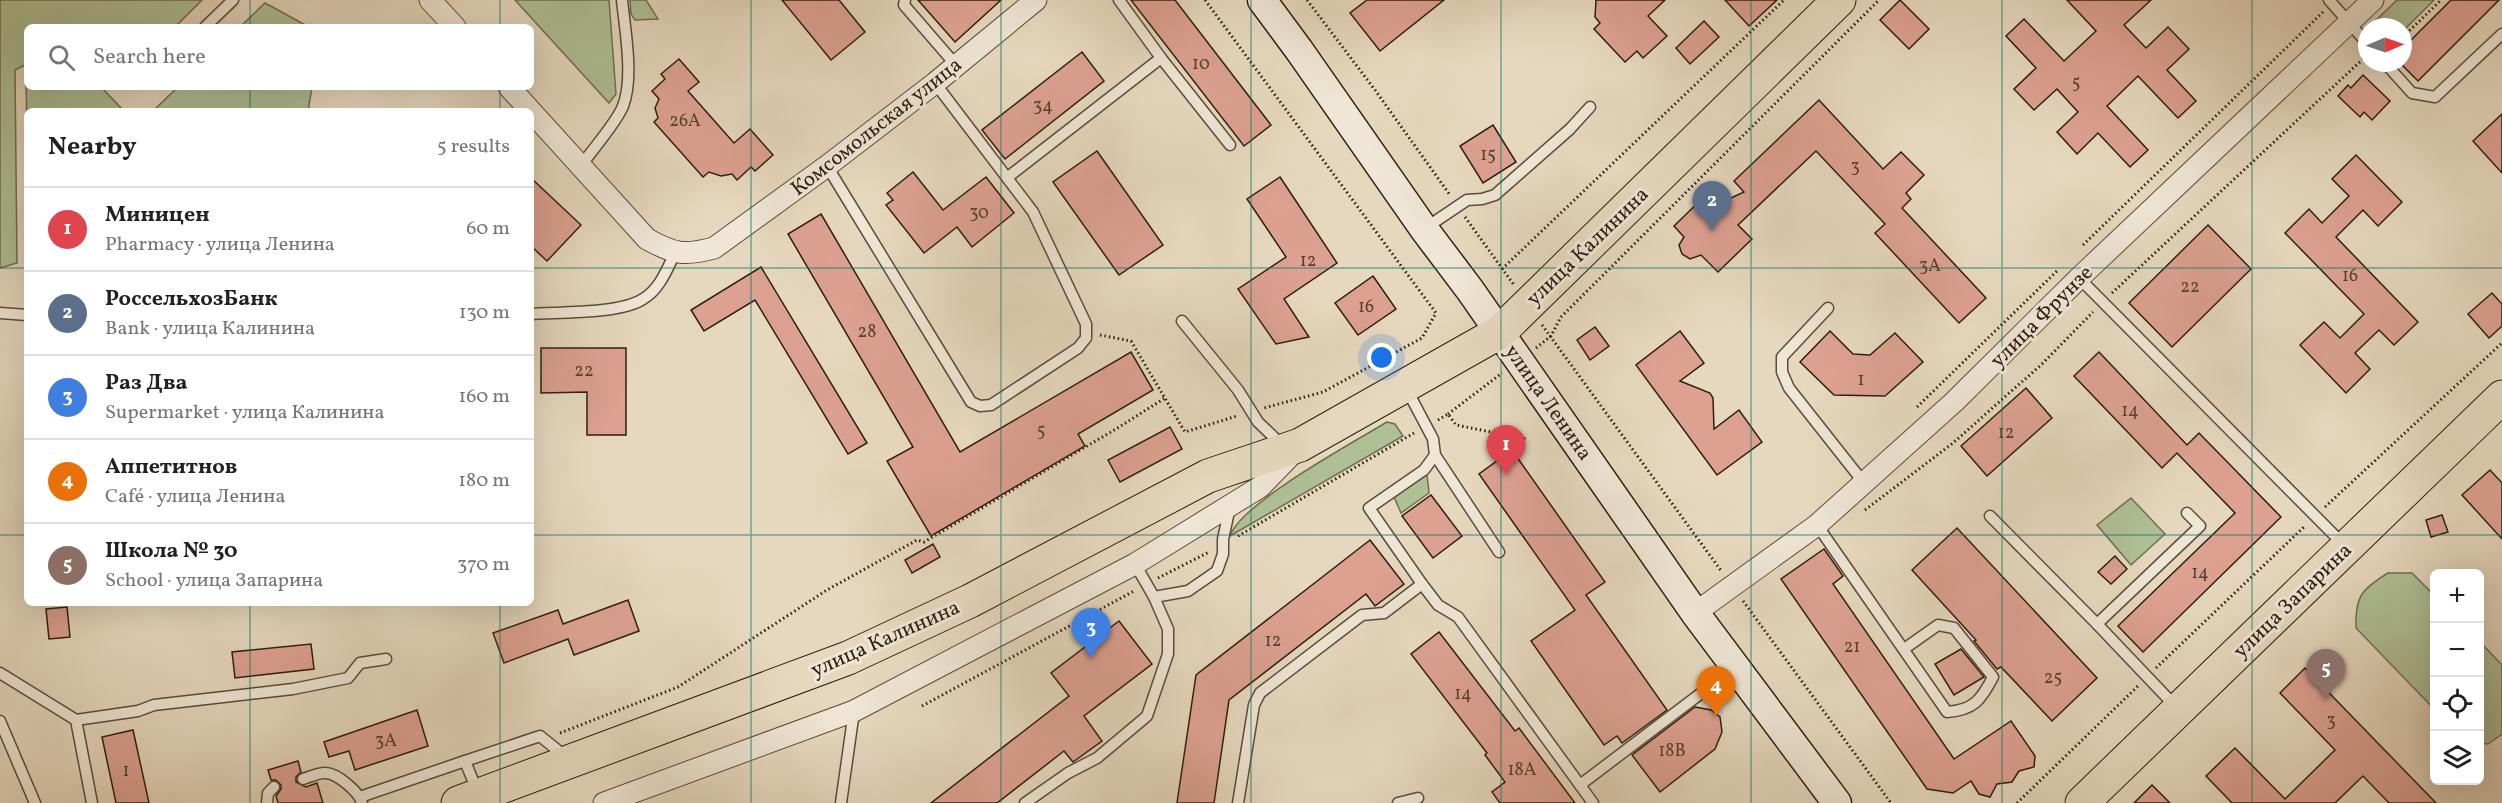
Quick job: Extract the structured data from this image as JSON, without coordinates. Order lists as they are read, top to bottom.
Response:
{
  "streets": {
    "main road": ["улица Калинина", "улица Ленина", "улица Запарина"],
    "street": ["Комсомольская улица", "улица Фрунзе"]
  },
  "crossings": [
    ["улица Калинина", "улица Ленина"],
    ["улица Фрунзе", "улица Ленина"]
  ],
  "house_numbers": [
    "10",
    "5",
    "34",
    "26А",
    "15",
    "3",
    "30",
    "12",
    "3А",
    "16",
    "22",
    "16",
    "28",
    "22",
    "1",
    "14",
    "5",
    "12",
    "14",
    "12",
    "21",
    "25",
    "14",
    "3",
    "3А",
    "18В",
    "18А",
    "1"
  ],
  "north": "right",
  "page": {
    "search": "Search here",
    "heading": ["Nearby", "5 results"],
    "pins": [
      "2",
      "1",
      "3",
      "5",
      "4"
    ],
    "list": [
      {
        "mark": "1",
        "name": "Миницен",
        "note": "Pharmacy · улица Ленина",
        "value": "60 m"
      },
      {
        "mark": "2",
        "name": "РоссельхозБанк",
        "note": "Bank · улица Калинина",
        "value": "130 m"
      },
      {
        "mark": "3",
        "name": "Раз Два",
        "note": "Supermarket · улица Калинина",
        "value": "160 m"
      },
      {
        "mark": "4",
        "name": "Аппетитнов",
        "note": "Café · улица Ленина",
        "value": "180 m"
      },
      {
        "mark": "5",
        "name": "Школа № 30",
        "note": "School · улица Запарина",
        "value": "370 m"
      }
    ],
    "map_buttons": ["+", "−"]
  }
}
